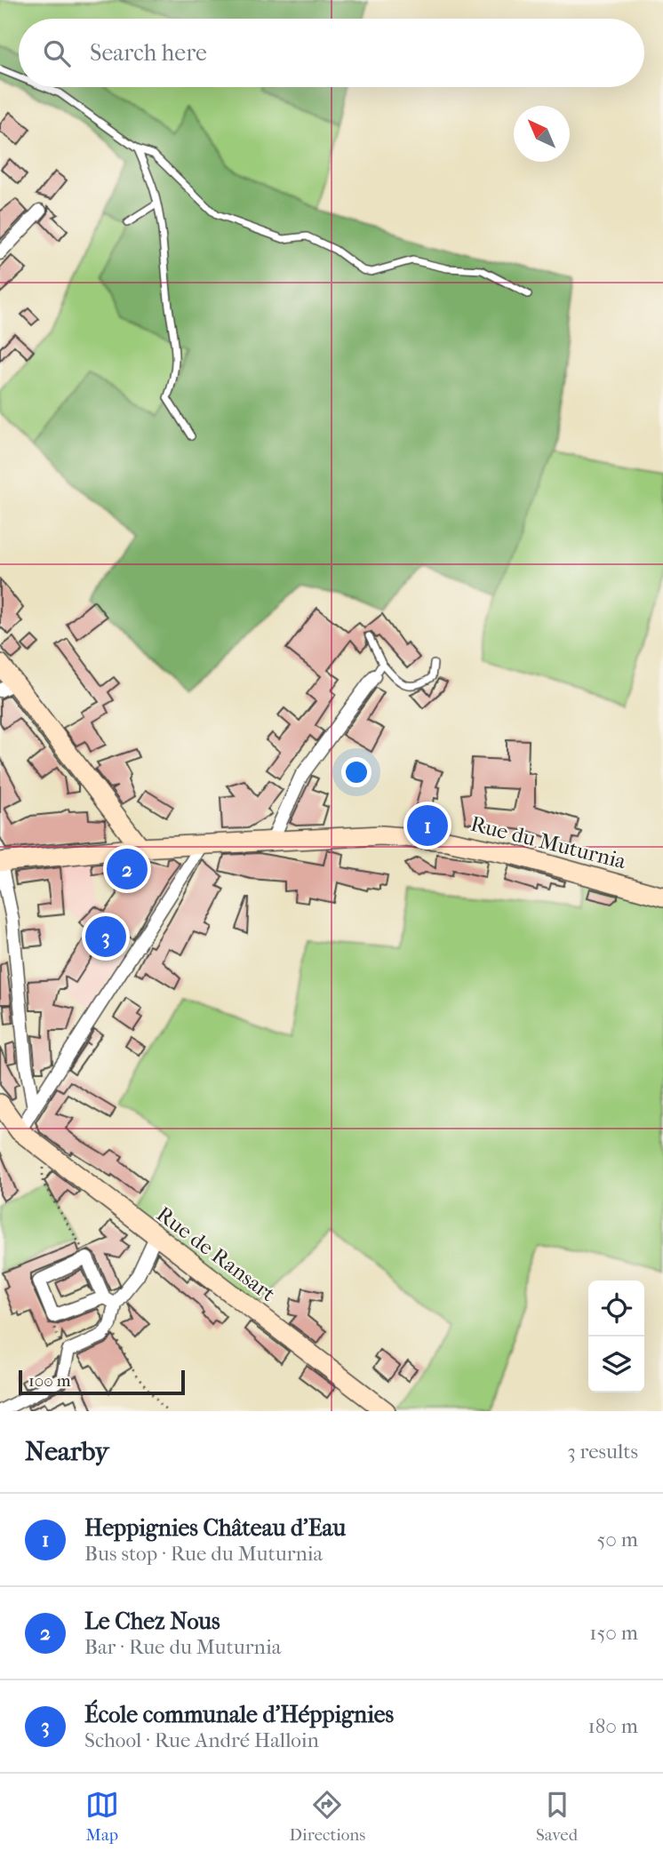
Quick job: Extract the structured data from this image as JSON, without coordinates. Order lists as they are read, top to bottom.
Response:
{
  "streets": {
    "street": ["Rue du Muturnia", "Rue de Ransart"]
  },
  "scale_bar": "100 m",
  "north": "top left",
  "page": {
    "search": "Search here",
    "pins": ["1", "2", "3"],
    "scale": "100 m",
    "heading": ["Nearby", "3 results"],
    "list": [
      {
        "mark": "1",
        "name": "Heppignies Château d'Eau",
        "note": "Bus stop · Rue du Muturnia",
        "value": "50 m"
      },
      {
        "mark": "2",
        "name": "Le Chez Nous",
        "note": "Bar · Rue du Muturnia",
        "value": "150 m"
      },
      {
        "mark": "3",
        "name": "École communale d'Héppignies",
        "note": "School · Rue André Halloin",
        "value": "180 m"
      }
    ],
    "nav": ["Map", "Directions", "Saved"]
  }
}
